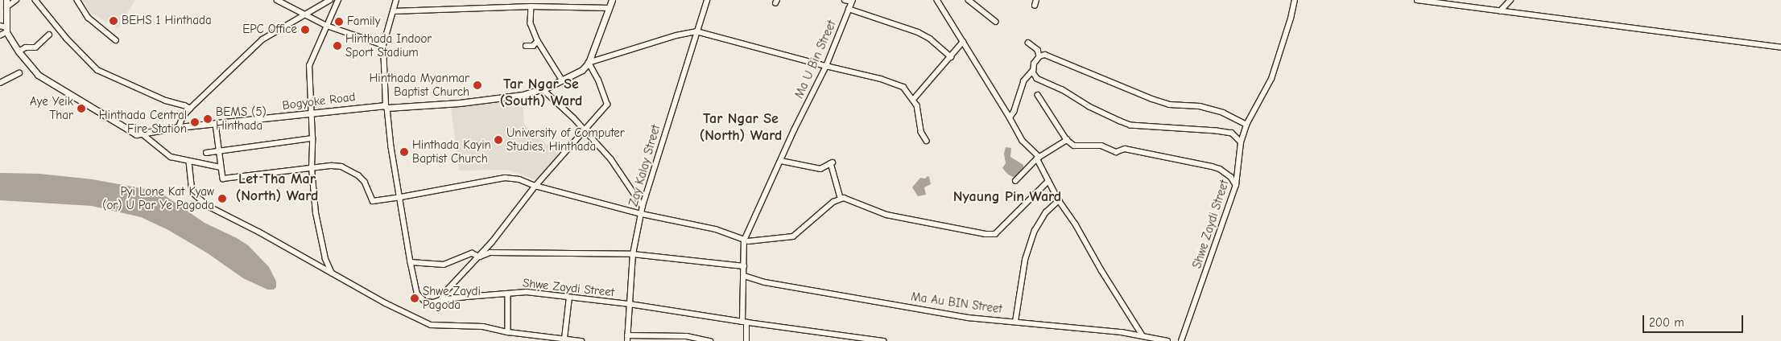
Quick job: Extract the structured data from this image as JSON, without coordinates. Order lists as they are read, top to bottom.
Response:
{
  "streets": {
    "main road": ["Bogyoke Road"],
    "street": [
      "Ma U Bin Street",
      "Zay Kalay Street",
      "Shwe Zaydi Street",
      "Ma Au BIN Street"
    ]
  },
  "crossings": [
    ["Ma U Bin Street", "Shwe Zaydi Street"],
    ["Ma U Bin Street", "Ma Au BIN Street"],
    ["Bogyoke Road", "Shwe Zaydi Street"],
    ["Zay Kalay Street", "Shwe Zaydi Street"]
  ],
  "districts": [
    "Tar Ngar Se (South) Ward",
    "Tar Ngar Se (North) Ward",
    "Let Tha Mar (North) Ward",
    "Nyaung Pin Ward"
  ],
  "places": [
    "BEHS 1 Hinthada",
    "Family",
    "EPC Office",
    "Hinthada Indoor Sport Stadium",
    "Hinthada Myanmar Baptist Church",
    "Aye Yeik Thar",
    "BEMS (5) Hinthada",
    "Hinthada Central Fire Station",
    "University of Computer Studies, Hinthada",
    "Hinthada Kayin Baptist Church",
    "Pyi Lone Kat Kyaw (or) U Par Ye Pagoda",
    "Shwe Zaydi Pagoda"
  ],
  "scale_bar": "200 m"
}
